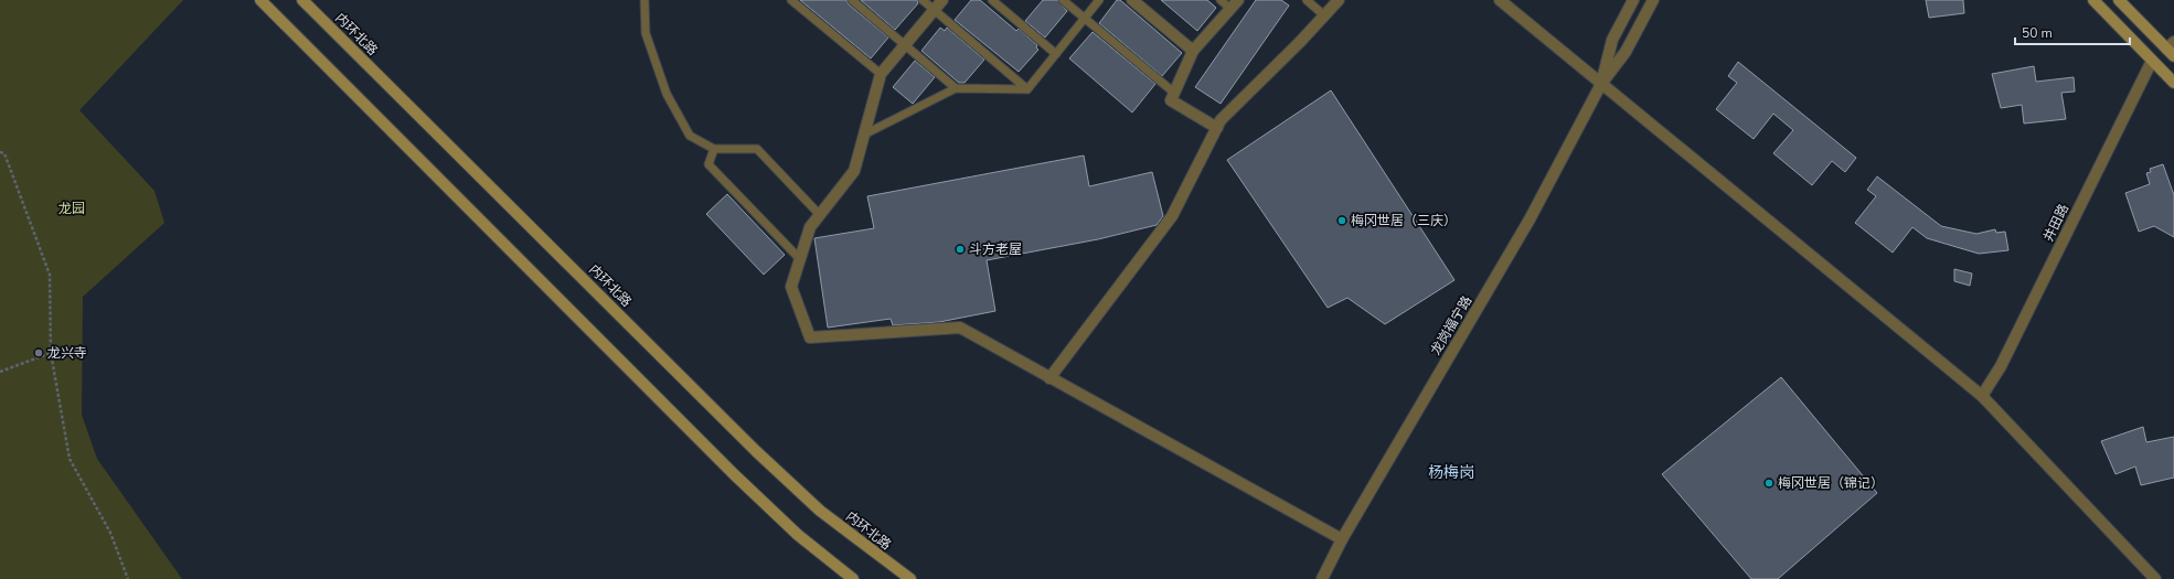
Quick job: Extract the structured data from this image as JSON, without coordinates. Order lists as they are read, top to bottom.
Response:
{
  "streets": {
    "main road": ["内环北路"],
    "street": ["井田路", "龙岗福宁路"]
  },
  "districts": ["杨梅岗"],
  "parks": ["龙园"],
  "places": [
    "梅冈世居（三庆）",
    "斗方老屋",
    "龙兴寺",
    "梅冈世居（锦记）"
  ],
  "scale_bar": "50 m"
}
